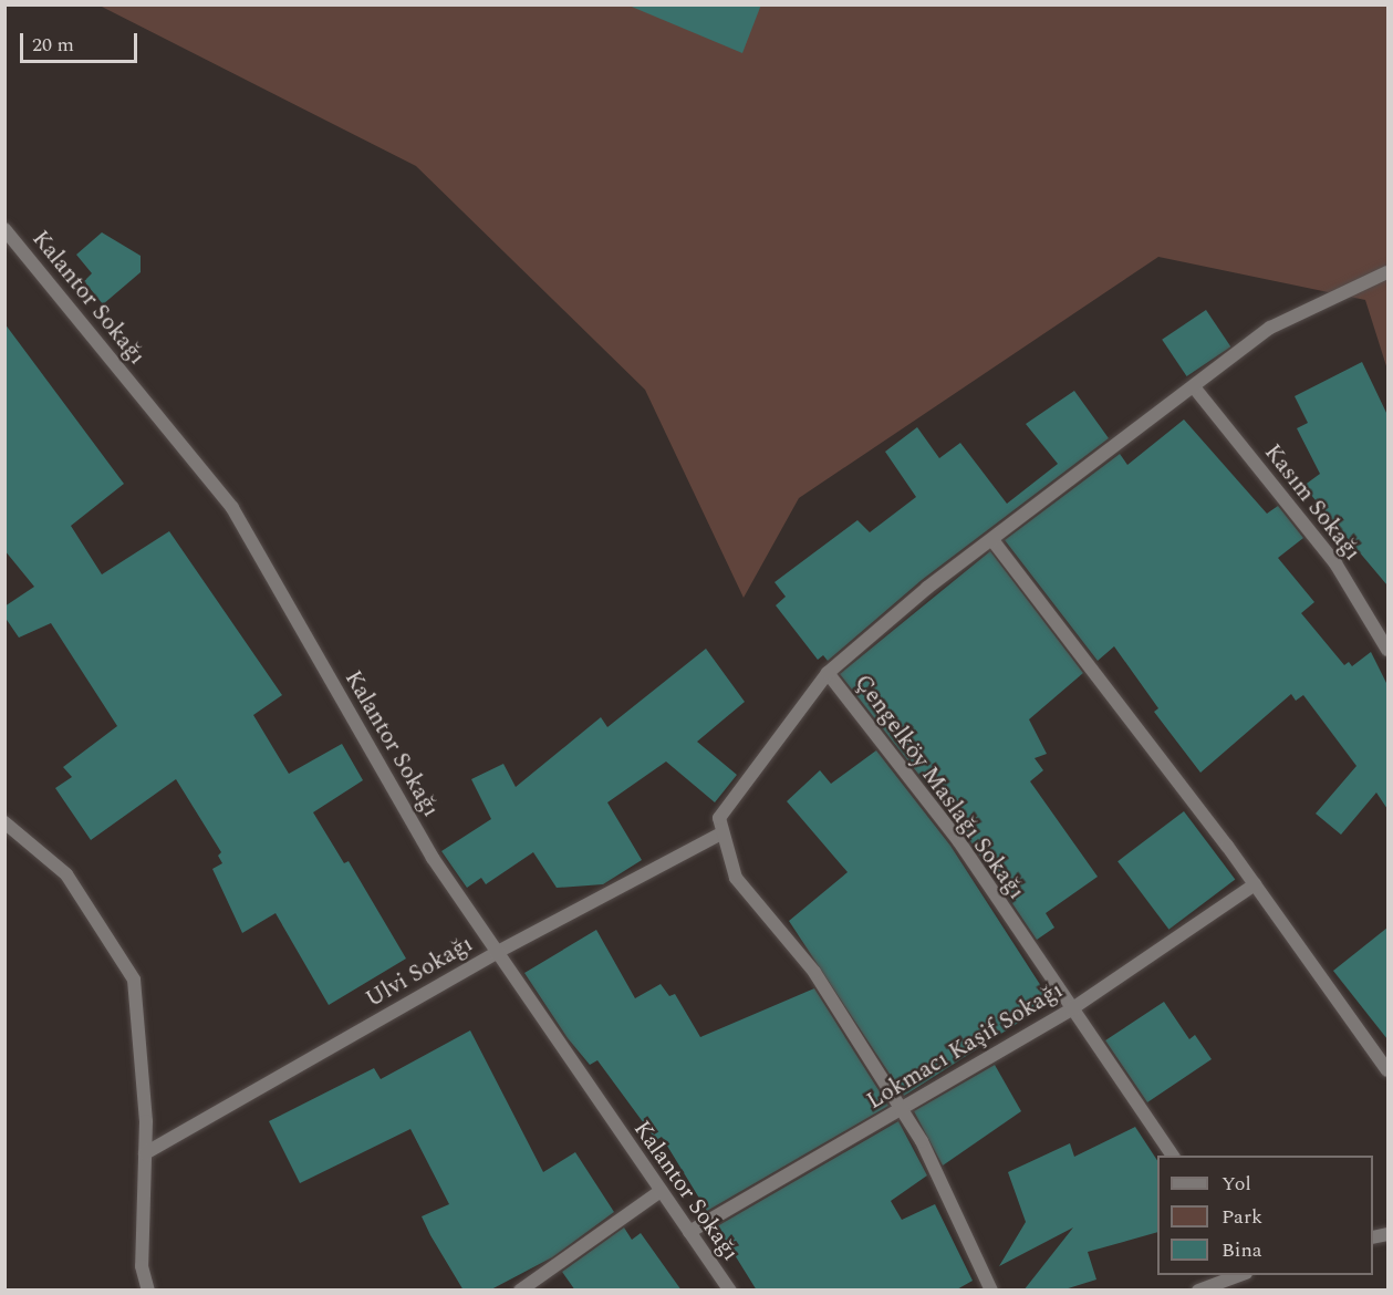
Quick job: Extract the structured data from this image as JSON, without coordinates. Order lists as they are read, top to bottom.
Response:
{
  "streets": {
    "street": [
      "Kalantor Sokağı",
      "Kasım Sokağı",
      "Çengelköy Maslağı Sokağı",
      "Ulvi Sokağı",
      "Lokmacı Kaşif Sokağı"
    ]
  },
  "crossings": [
    ["Kalantor Sokağı", "Ulvi Sokağı"],
    ["Kalantor Sokağı", "Lokmacı Kaşif Sokağı"],
    ["Çengelköy Maslağı Sokağı", "Lokmacı Kaşif Sokağı"]
  ],
  "legend": ["Yol", "Park", "Bina"],
  "scale_bar": "20 m"
}
